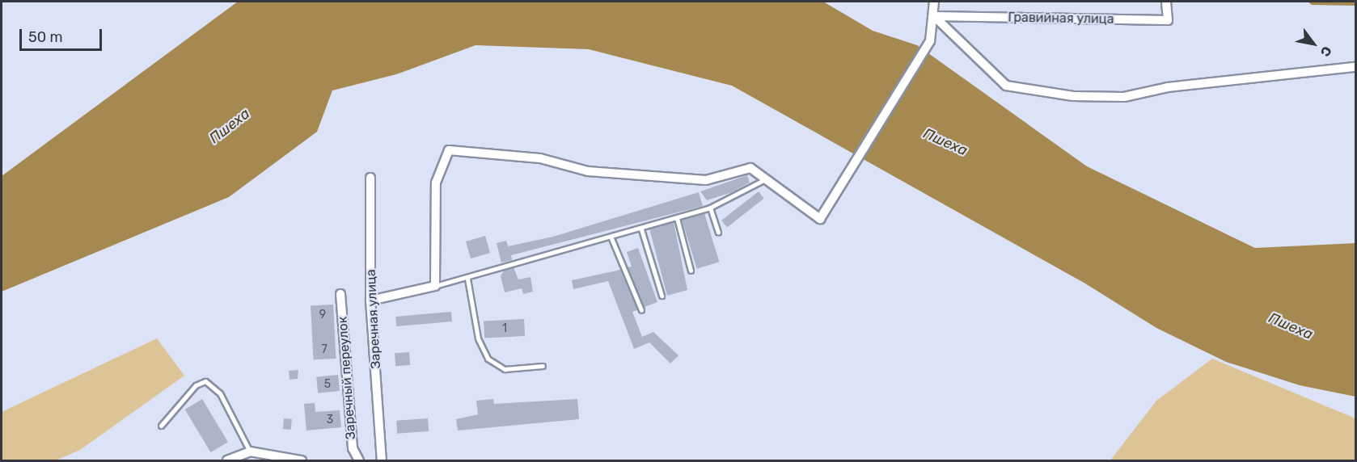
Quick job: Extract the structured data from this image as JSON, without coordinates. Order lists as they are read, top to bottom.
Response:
{
  "streets": {
    "street": ["Гравийная улица", "Заречная улица", "Заречный переулок"]
  },
  "water": ["Пшеха"],
  "house_numbers": [
    "9",
    "1",
    "7",
    "5",
    "3"
  ],
  "scale_bar": "50 m",
  "north": "bottom right"
}
